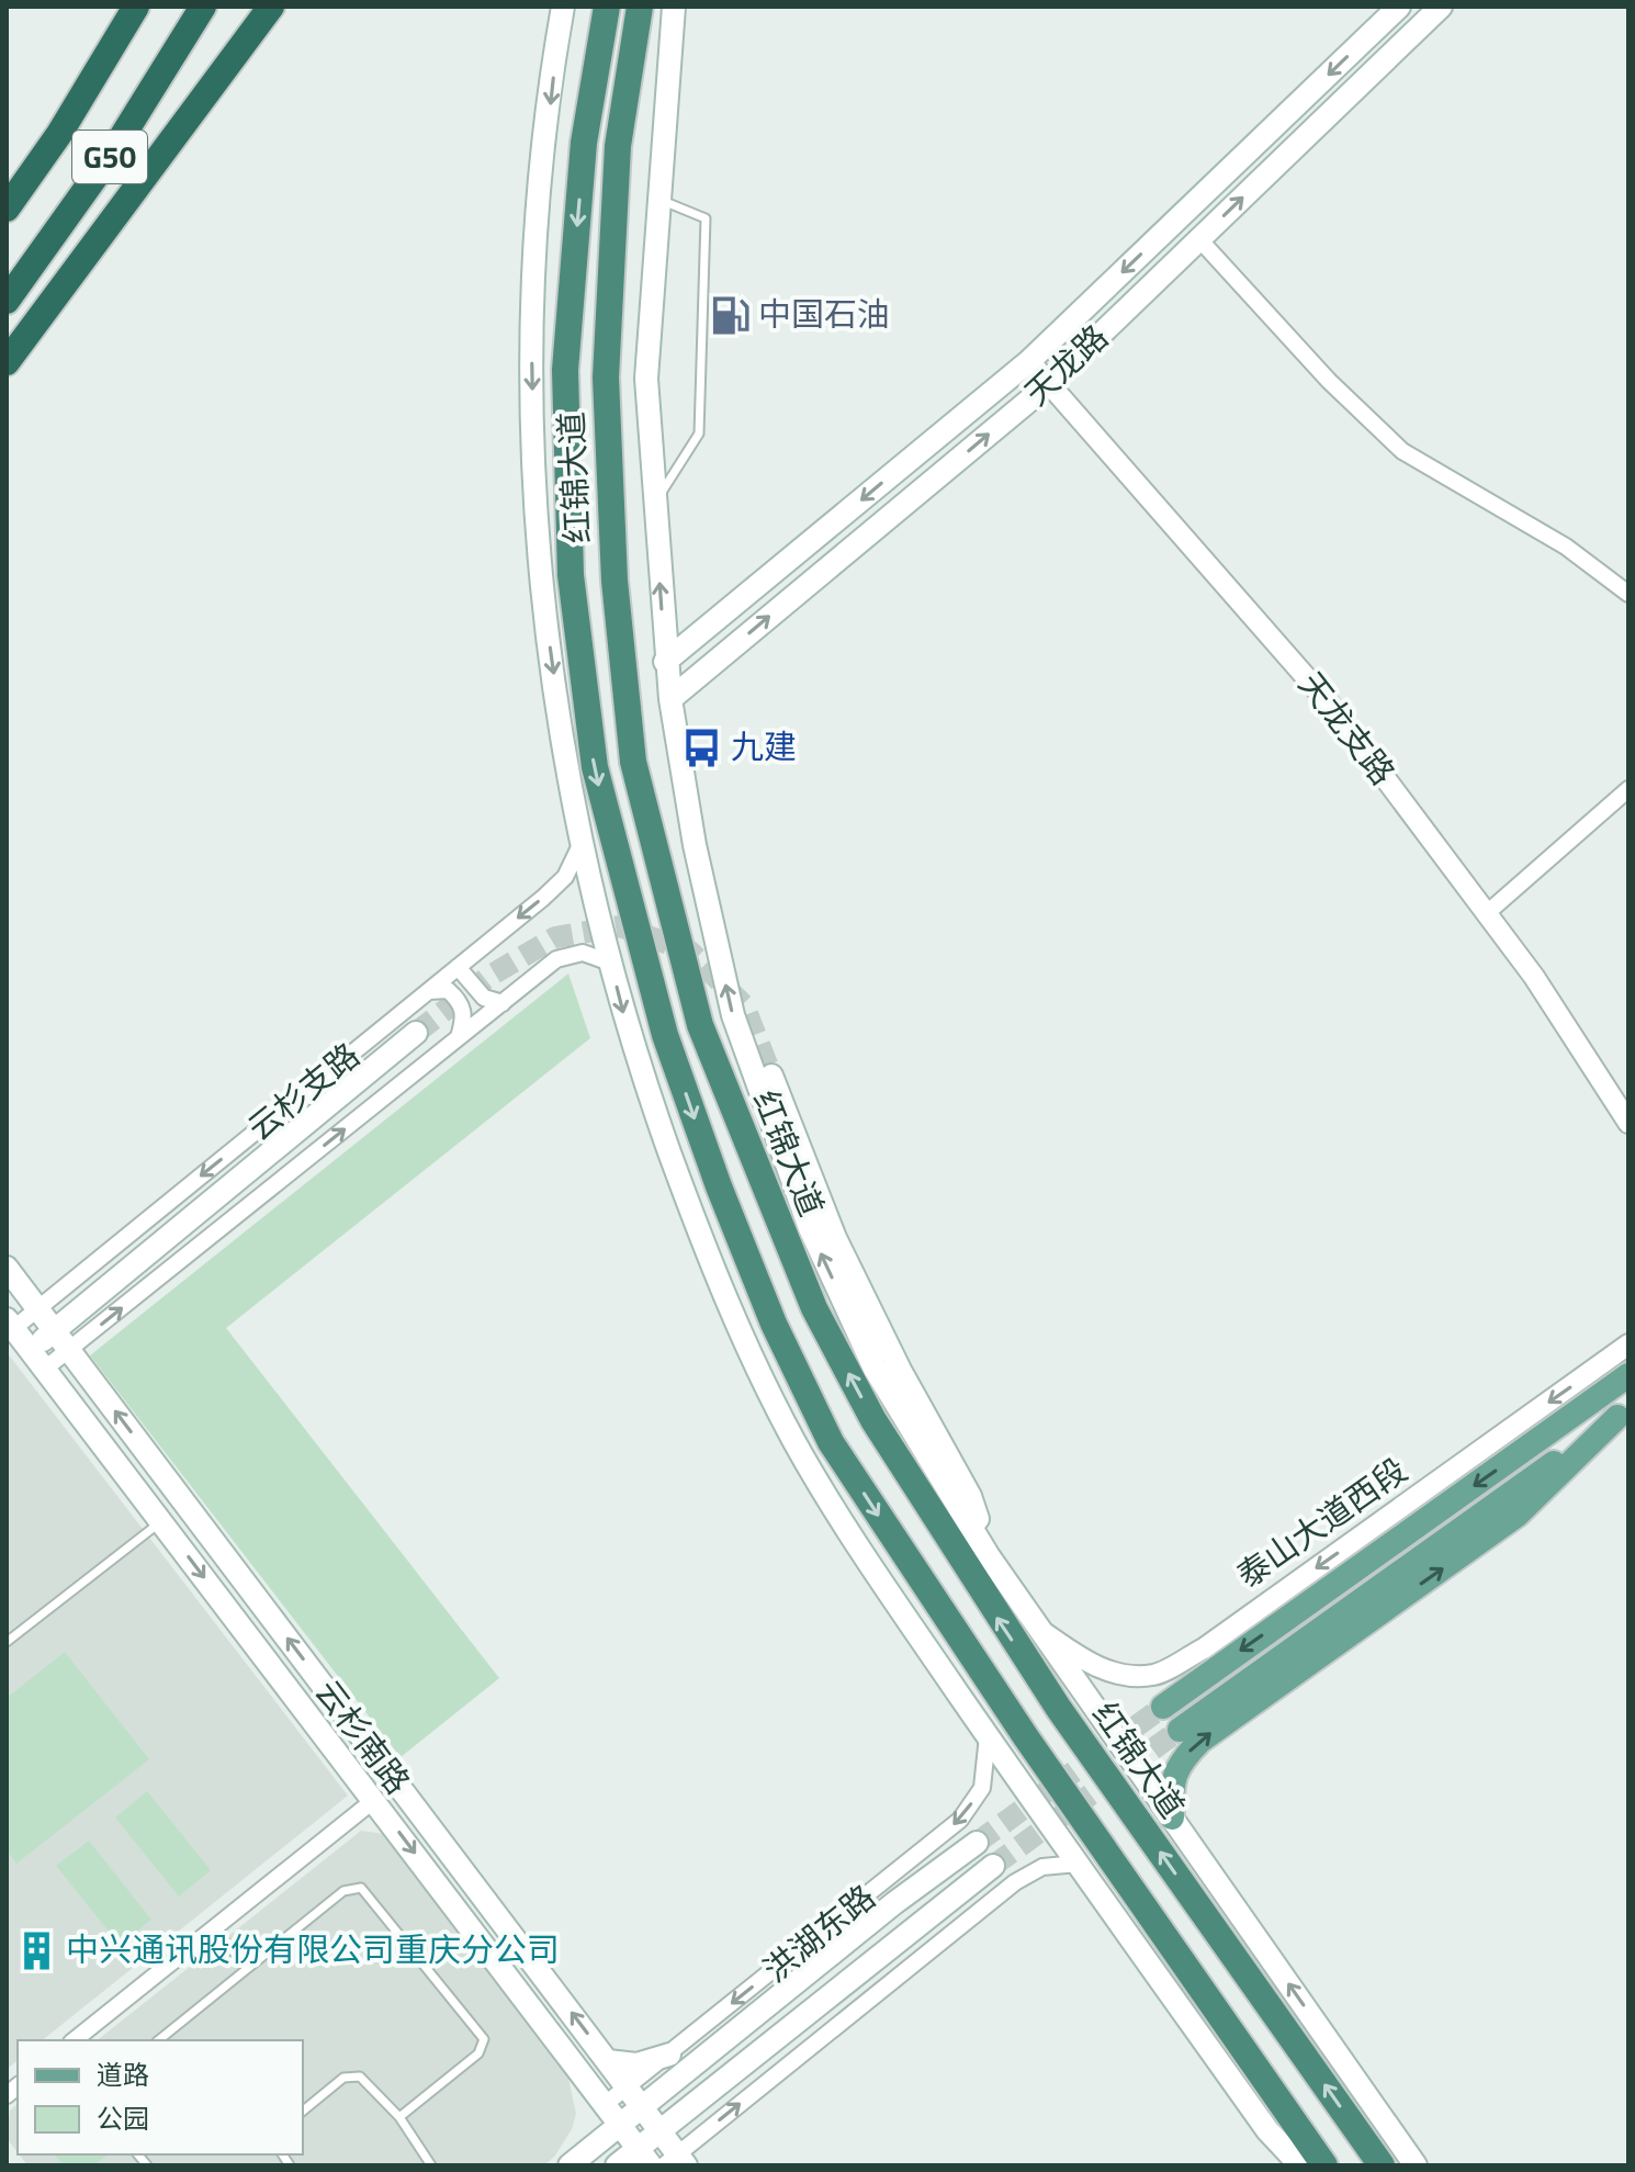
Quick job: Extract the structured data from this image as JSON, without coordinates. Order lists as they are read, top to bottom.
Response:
{
  "streets": {
    "highway": ["G50", "红锦大道"],
    "main road": [
      "天龙路",
      "泰山大道西段",
      "云杉南路",
      "洪湖东路"
    ],
    "street": ["天龙支路", "云杉支路"]
  },
  "crossings": [
    ["天龙路", "红锦大道"],
    ["天龙路", "天龙支路"],
    ["红锦大道", "云杉支路"],
    ["红锦大道", "泰山大道西段"],
    ["红锦大道", "洪湖东路"],
    ["云杉支路", "云杉南路"],
    ["云杉南路", "洪湖东路"]
  ],
  "one_way": ["泰山大道西段"],
  "places": {
    "fuel station": ["中国石油"],
    "bus stop": ["九建"],
    "building": ["中兴通讯股份有限公司重庆分公司"]
  },
  "legend": ["道路", "公园"]
}
